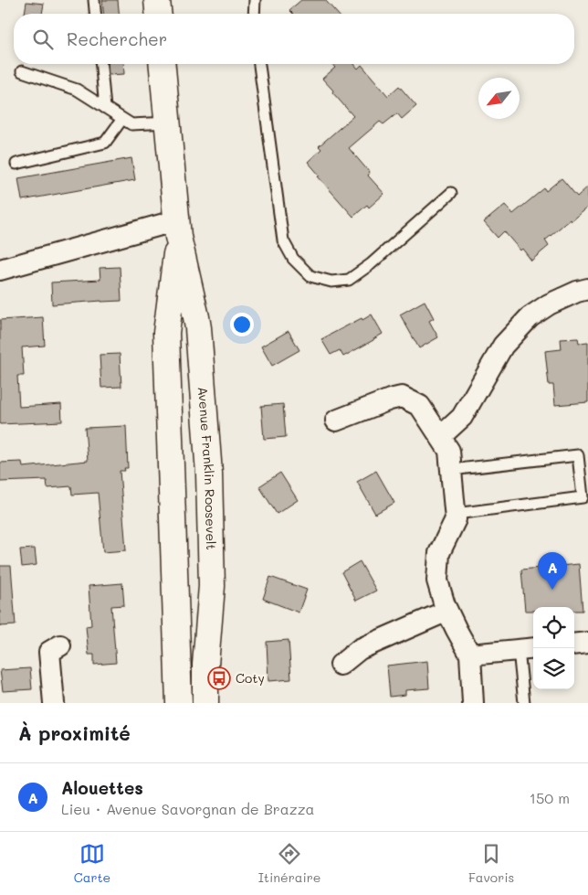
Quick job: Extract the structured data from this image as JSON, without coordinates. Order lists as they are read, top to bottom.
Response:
{
  "streets": {
    "street": ["Avenue Franklin Roosevelt"]
  },
  "places": {
    "bus stop": ["Coty"]
  },
  "north": "bottom left",
  "page": {
    "search": "Rechercher",
    "pins": "A",
    "heading": "À proximité",
    "list": [
      {
        "mark": "A",
        "name": "Alouettes",
        "note": "Lieu · Avenue Savorgnan de Brazza",
        "value": "150 m"
      }
    ],
    "nav": ["Carte", "Itinéraire", "Favoris"]
  }
}
